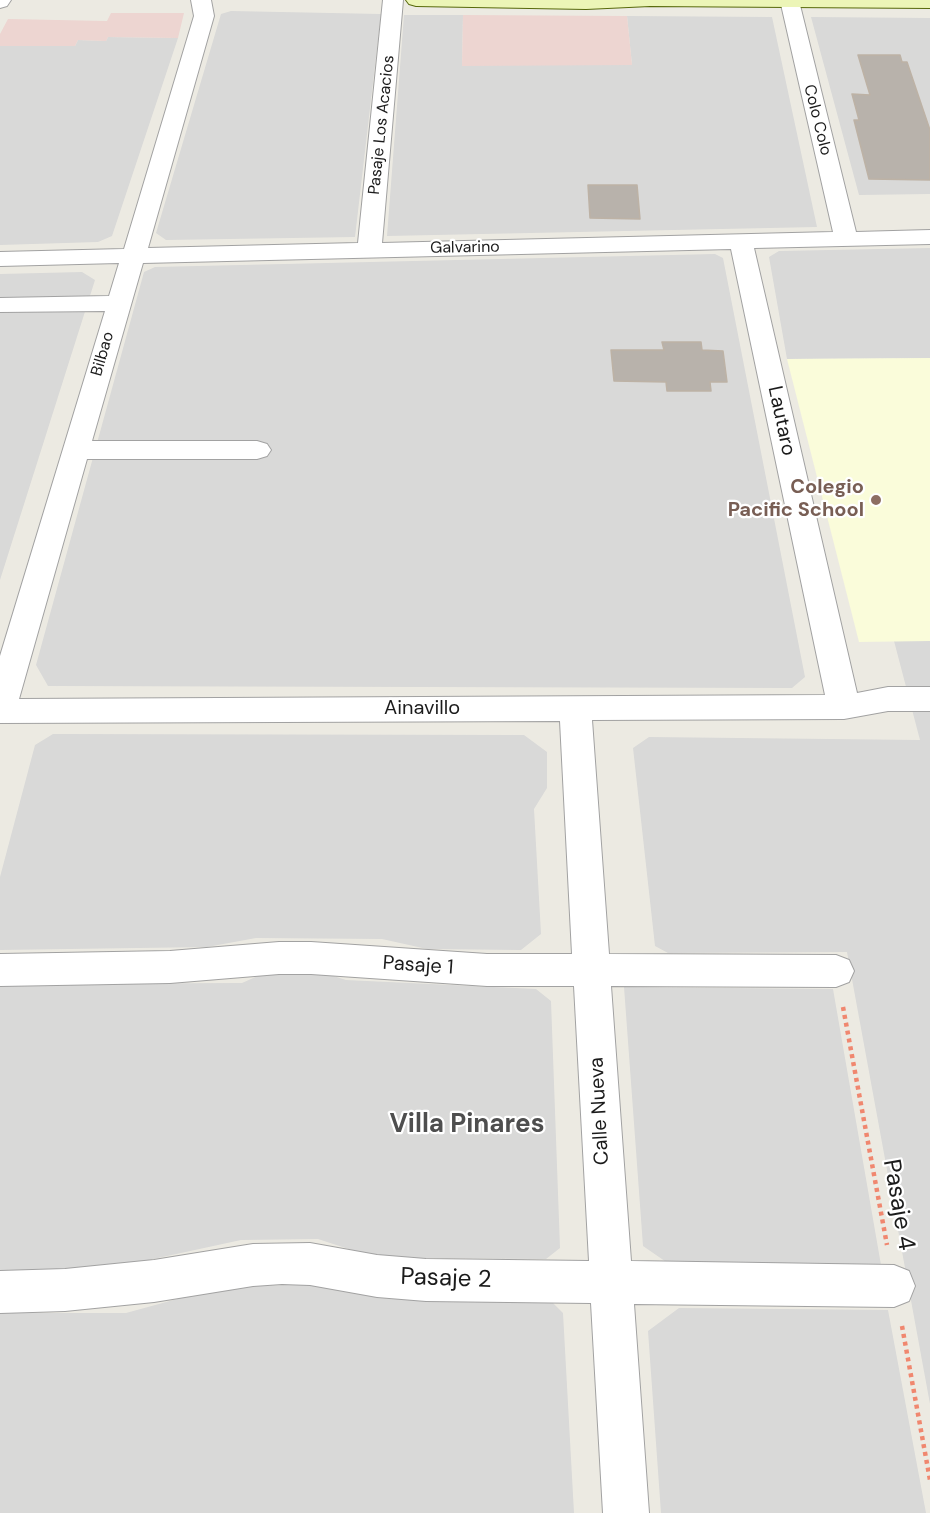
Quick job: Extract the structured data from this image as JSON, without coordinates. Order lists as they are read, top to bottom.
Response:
{
  "streets": {
    "street": [
      "Colo Colo",
      "Pasaje Los Acacios",
      "Galvarino",
      "Bilbao",
      "Lautaro",
      "Ainavillo",
      "Pasaje 1",
      "Calle Nueva",
      "Pasaje 2"
    ],
    "path": ["Pasaje 4"]
  },
  "crossings": [
    ["Colo Colo", "Galvarino"],
    ["Pasaje Los Acacios", "Galvarino"],
    ["Galvarino", "Bilbao"],
    ["Galvarino", "Lautaro"],
    ["Bilbao", "Ainavillo"],
    ["Lautaro", "Ainavillo"],
    ["Ainavillo", "Calle Nueva"],
    ["Pasaje 1", "Calle Nueva"],
    ["Pasaje 1", "Pasaje 4"],
    ["Calle Nueva", "Pasaje 2"],
    ["Pasaje 4", "Pasaje 2"]
  ],
  "districts": ["Villa Pinares"],
  "places": ["Colegio Pacific School"]
}
